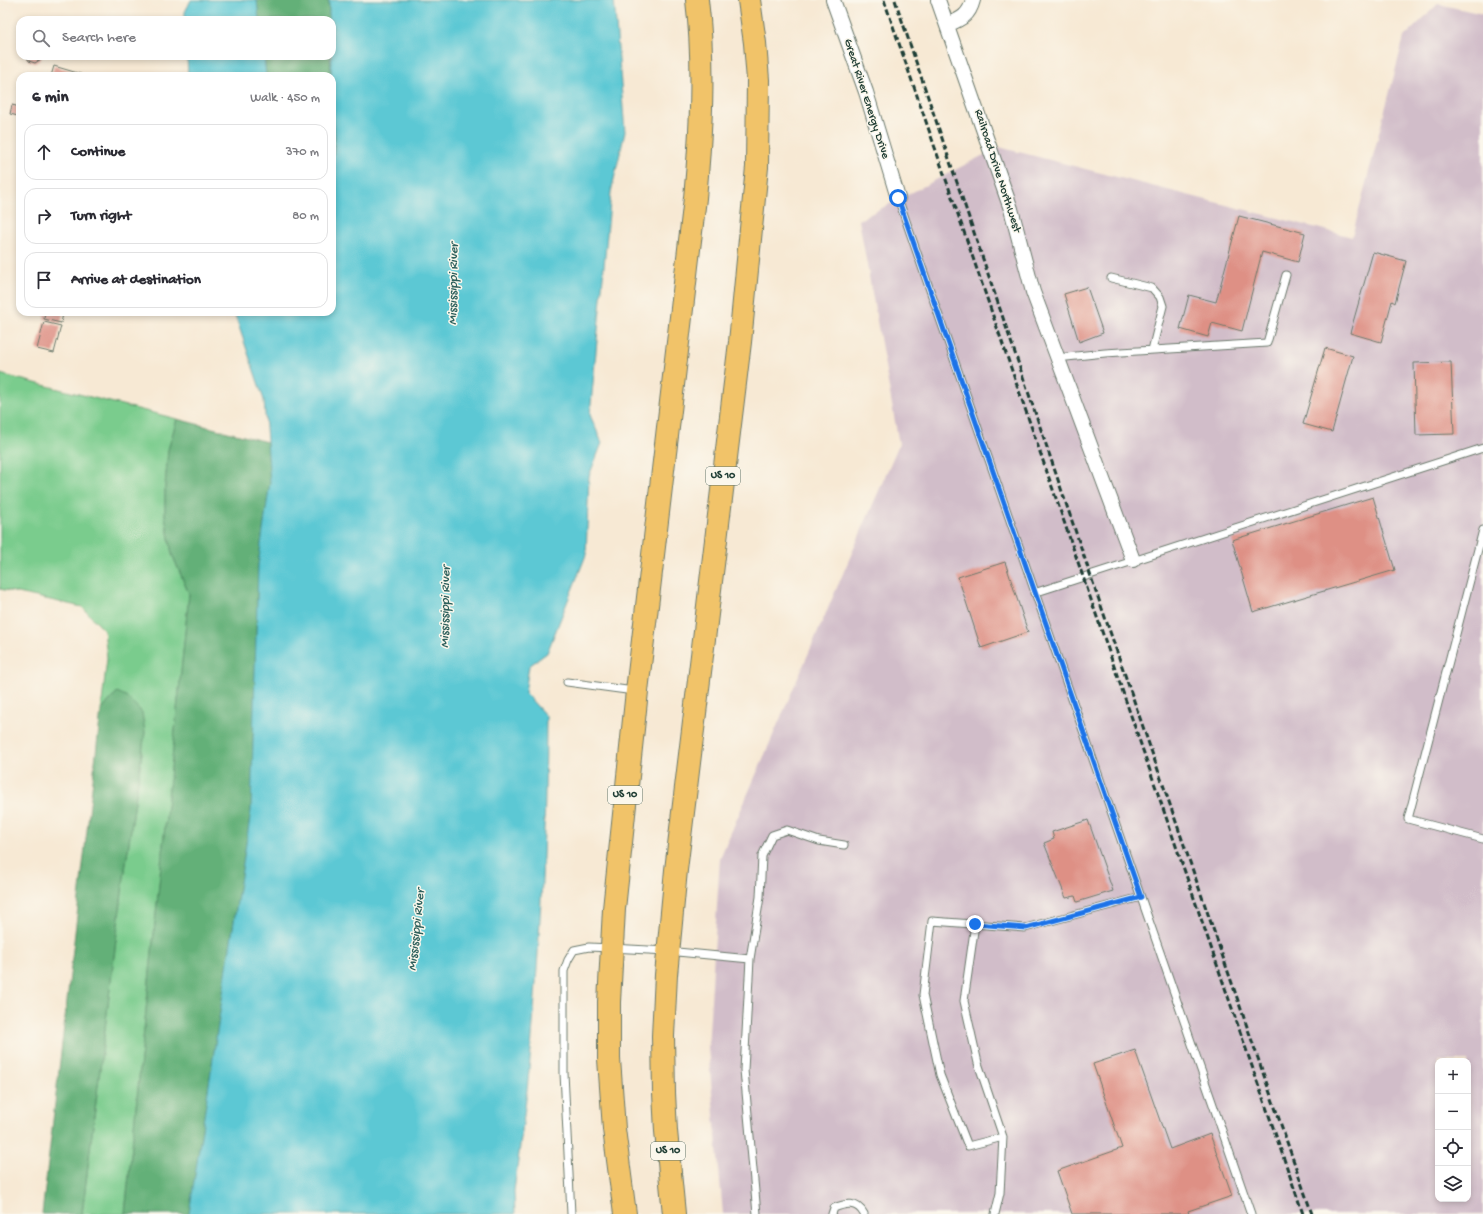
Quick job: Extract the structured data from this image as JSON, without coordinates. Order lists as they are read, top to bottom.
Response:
{
  "streets": {
    "highway": ["US 10"],
    "street": ["Great River Energy Drive", "Railroad Drive Northwest"]
  },
  "water": ["Mississippi River"],
  "page": {
    "search": "Search here",
    "heading": ["6 min", "Walk · 450 m"],
    "list": [
      ["Continue", "370 m"],
      ["Turn right", "80 m"],
      "Arrive at destination"
    ],
    "map_buttons": ["+", "−"]
  }
}
